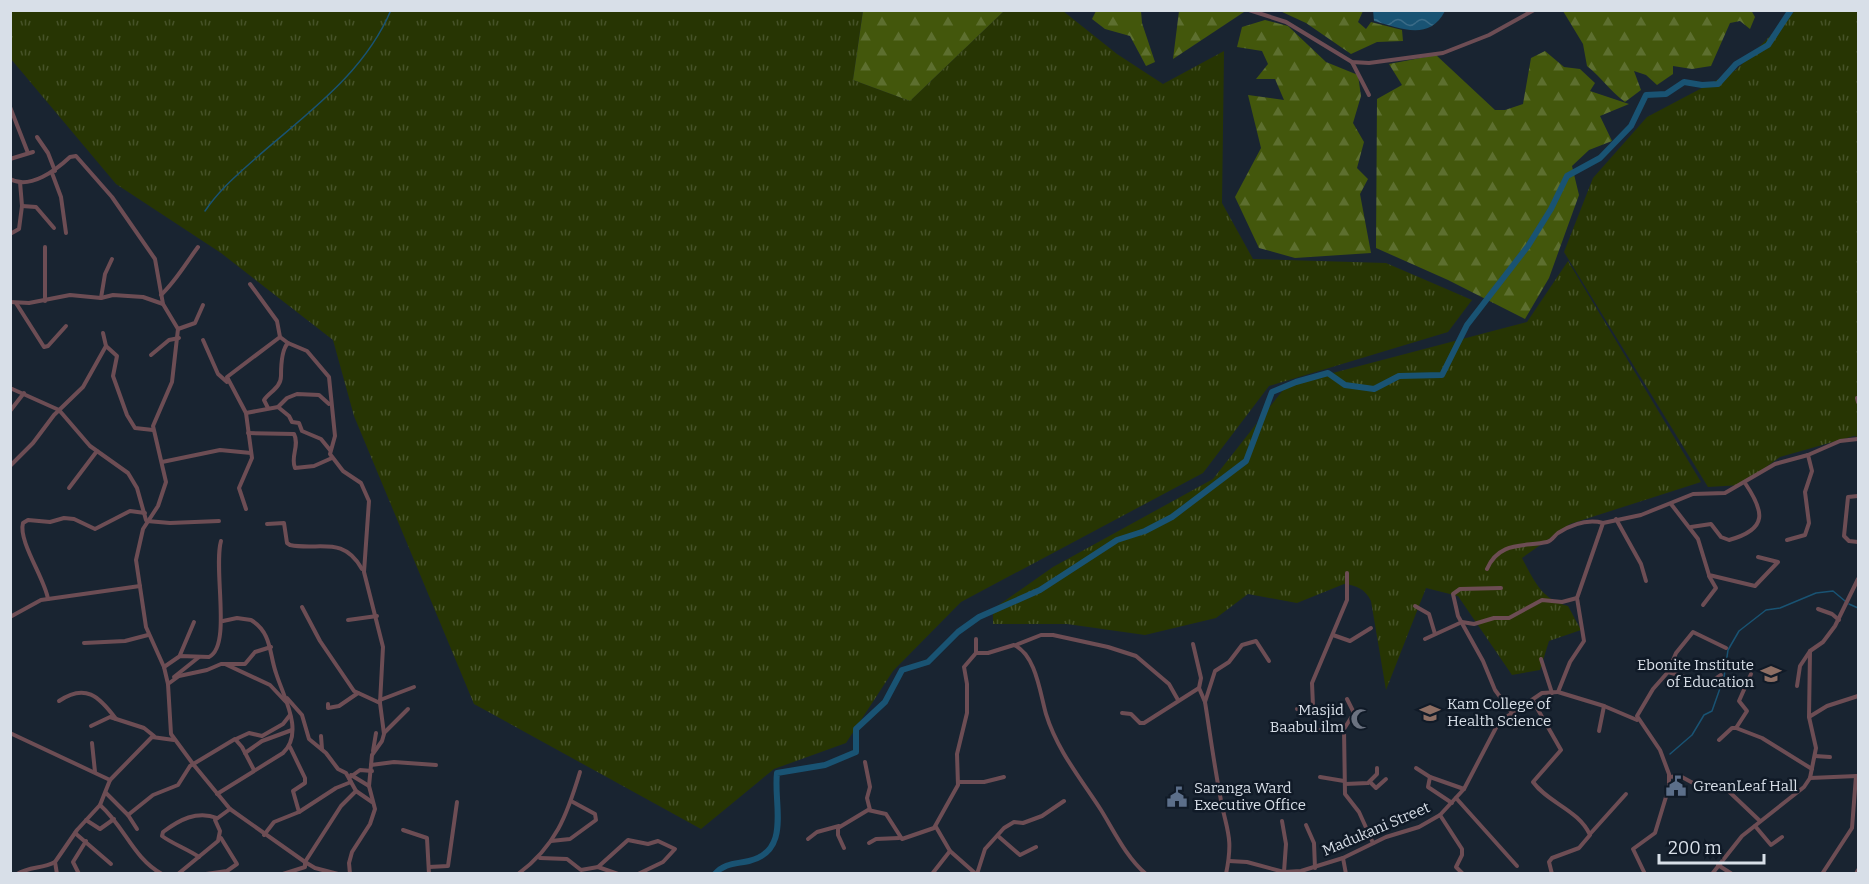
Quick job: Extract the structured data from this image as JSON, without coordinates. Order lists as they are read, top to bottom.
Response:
{
  "streets": {
    "street": ["Madukani Street"]
  },
  "places": {
    "school or university": ["Ebonite Institute of Education", "Kam College of Health Science"],
    "mosque": ["Masjid Baabul ilm"],
    "public building": ["GreanLeaf Hall", "Saranga Ward Executive Office"]
  },
  "scale_bar": "200 m"
}
